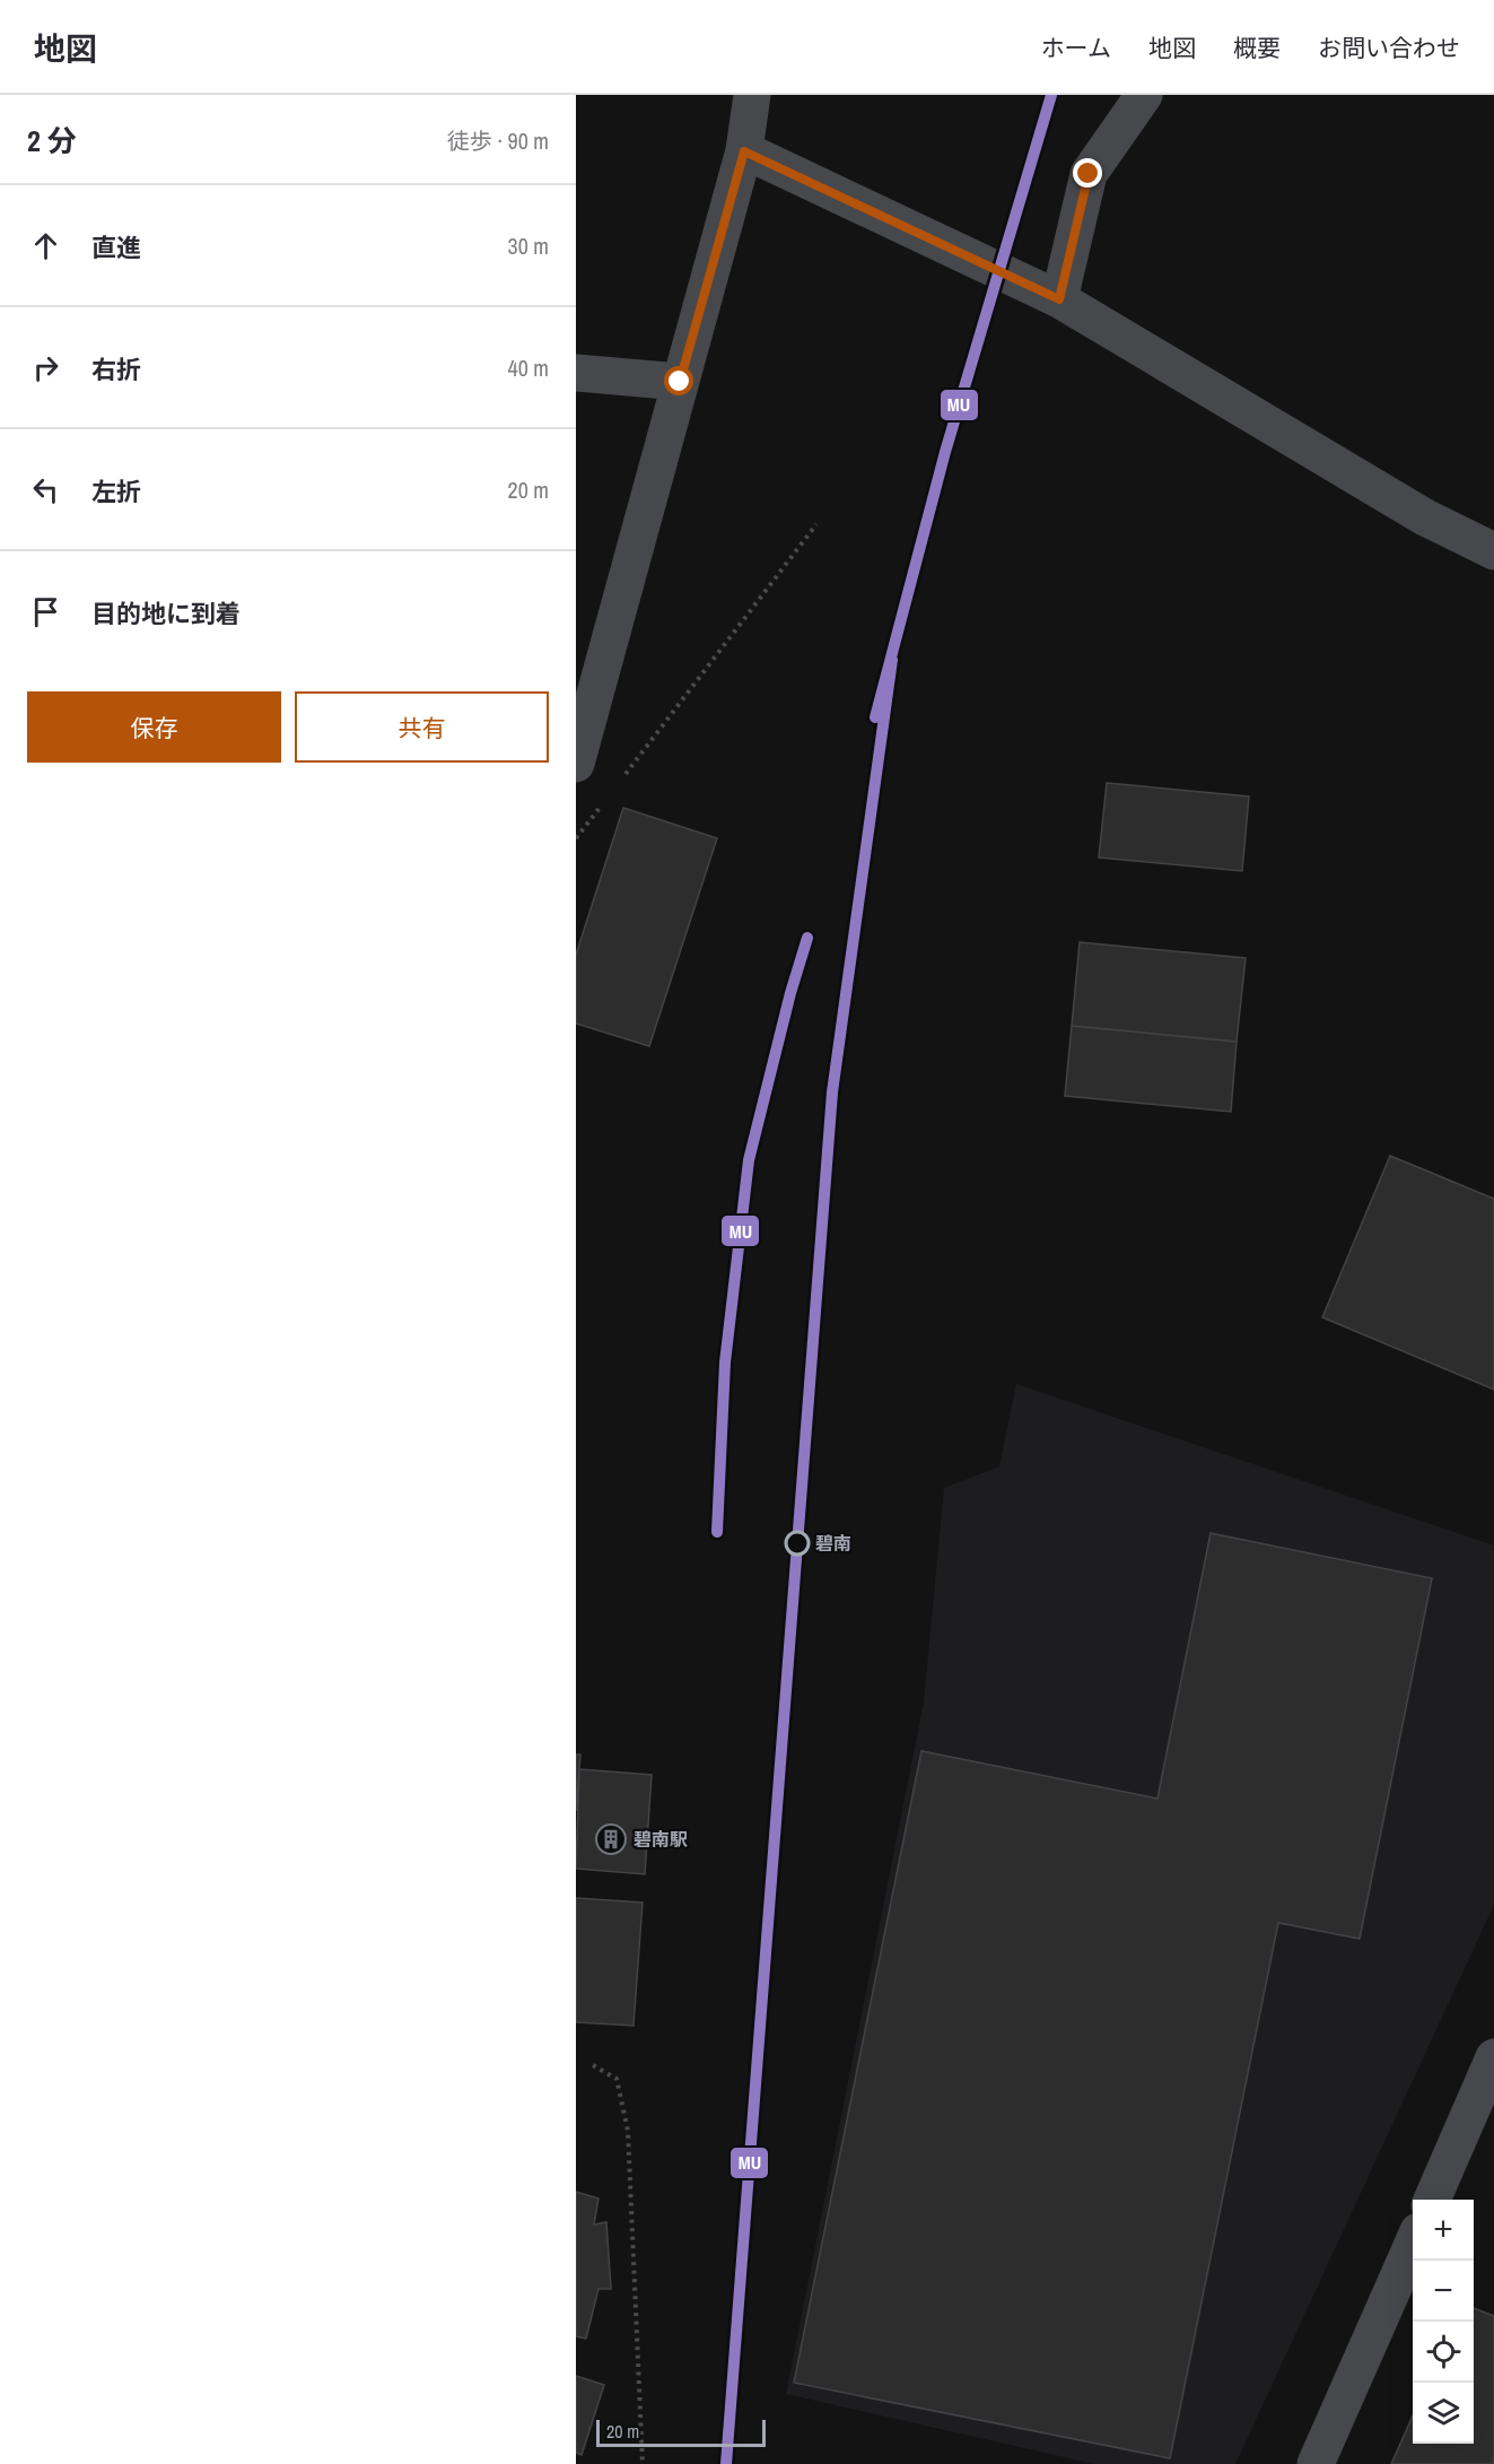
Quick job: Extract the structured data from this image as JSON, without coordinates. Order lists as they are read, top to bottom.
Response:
{
  "places": {
    "other": ["碧南"],
    "building": ["碧南駅"]
  },
  "lines": ["transit line MU"],
  "scale_bar": "20 m",
  "page": {
    "header": "地図",
    "nav": [
      "ホーム",
      "地図",
      "概要",
      "お問い合わせ"
    ],
    "heading": ["2 分", "徒歩 · 90 m"],
    "list": [
      ["直進", "30 m"],
      ["右折", "40 m"],
      ["左折", "20 m"],
      "目的地に到着"
    ],
    "buttons": ["保存", "共有"],
    "map_buttons": ["+", "−"],
    "scale": "20 m"
  }
}
